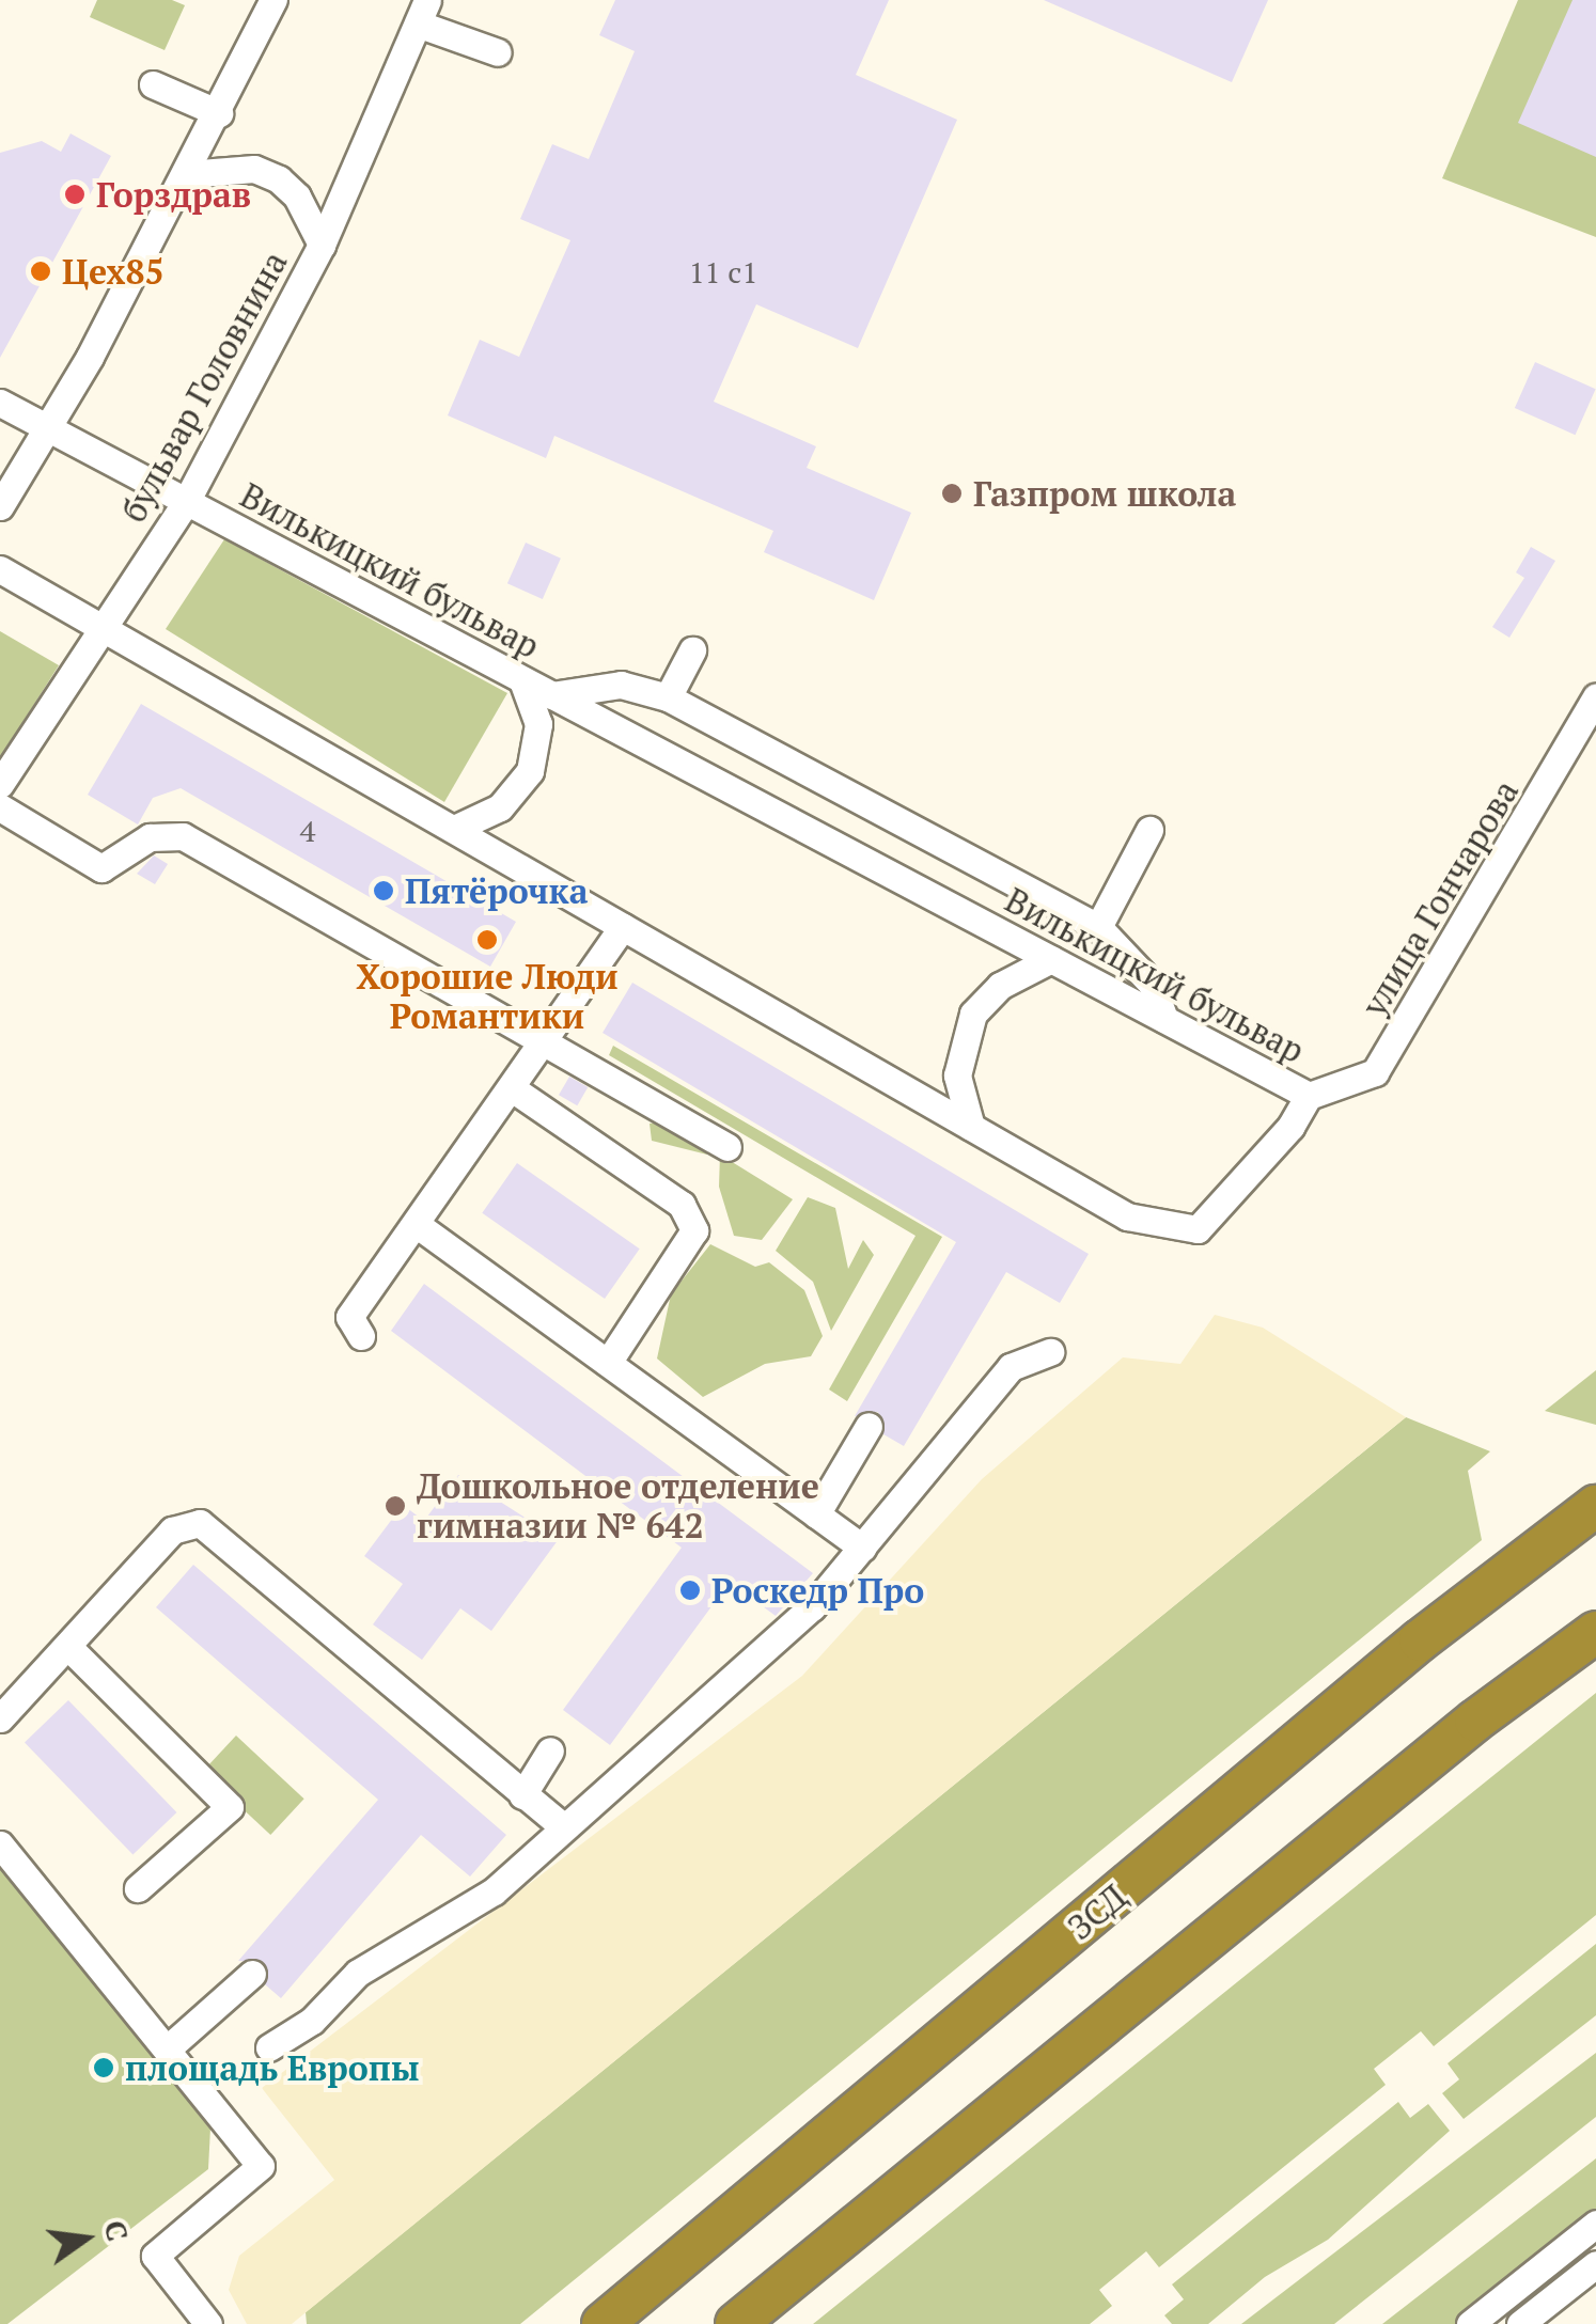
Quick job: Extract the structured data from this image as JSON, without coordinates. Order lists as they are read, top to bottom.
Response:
{
  "streets": {
    "highway": ["ЗСД"],
    "street": ["бульвар Головнина", "Вилькицкий бульвар", "улица Гончарова"]
  },
  "crossings": [
    ["бульвар Головнина", "Вилькицкий бульвар"],
    ["Вилькицкий бульвар", "улица Гончарова"]
  ],
  "places": [
    "Горздрав",
    "Цех85",
    "Газпром школа",
    "Пятёрочка",
    "Хорошие Люди Романтики",
    "Дошкольное отделение гимназии № 642",
    "Роскедр Про",
    "площадь Европы"
  ],
  "house_numbers": ["11 с1", "4"],
  "north": "right"
}
